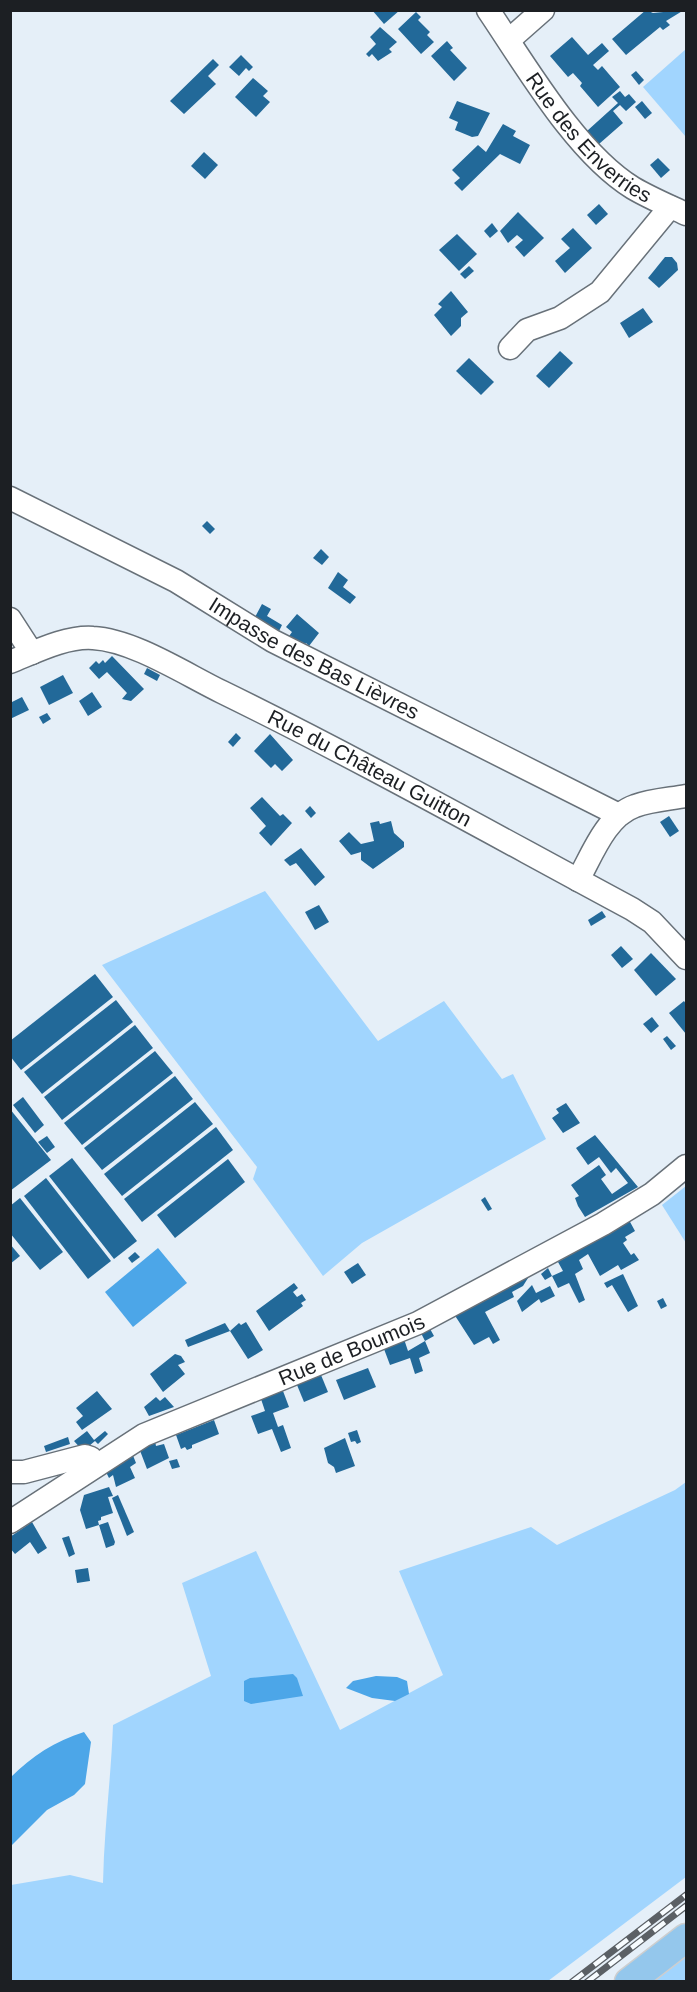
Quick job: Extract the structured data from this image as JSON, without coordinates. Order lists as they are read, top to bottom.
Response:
{
  "streets": {
    "street": [
      "Rue des Enverries",
      "Impasse des Bas Lièvres",
      "Rue du Château Guitton",
      "Rue de Boumois"
    ]
  }
}
